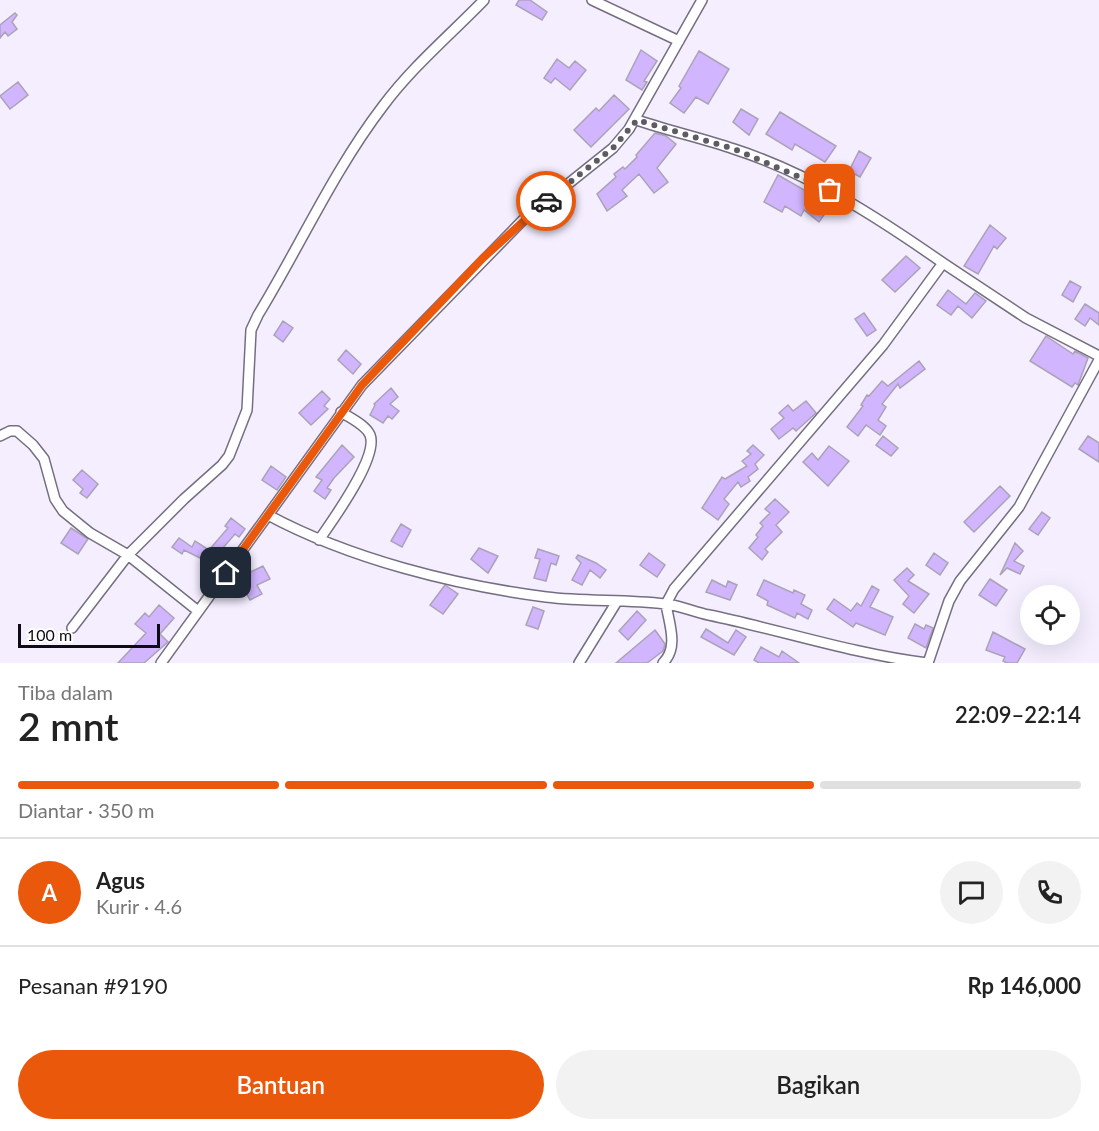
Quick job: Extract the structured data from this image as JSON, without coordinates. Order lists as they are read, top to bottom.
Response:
{
  "scale_bar": "100 m",
  "page": {
    "scale": "100 m",
    "heading": ["2 mnt", "Tiba dalam", "22:09–22:14"],
    "panel": [
      "Agus",
      "Kurir · 4.6",
      "Pesanan #9190",
      "Rp 146,000"
    ],
    "bar": "Diantar · 350 m",
    "round": "A",
    "buttons": ["Bantuan", "Bagikan"]
  }
}
